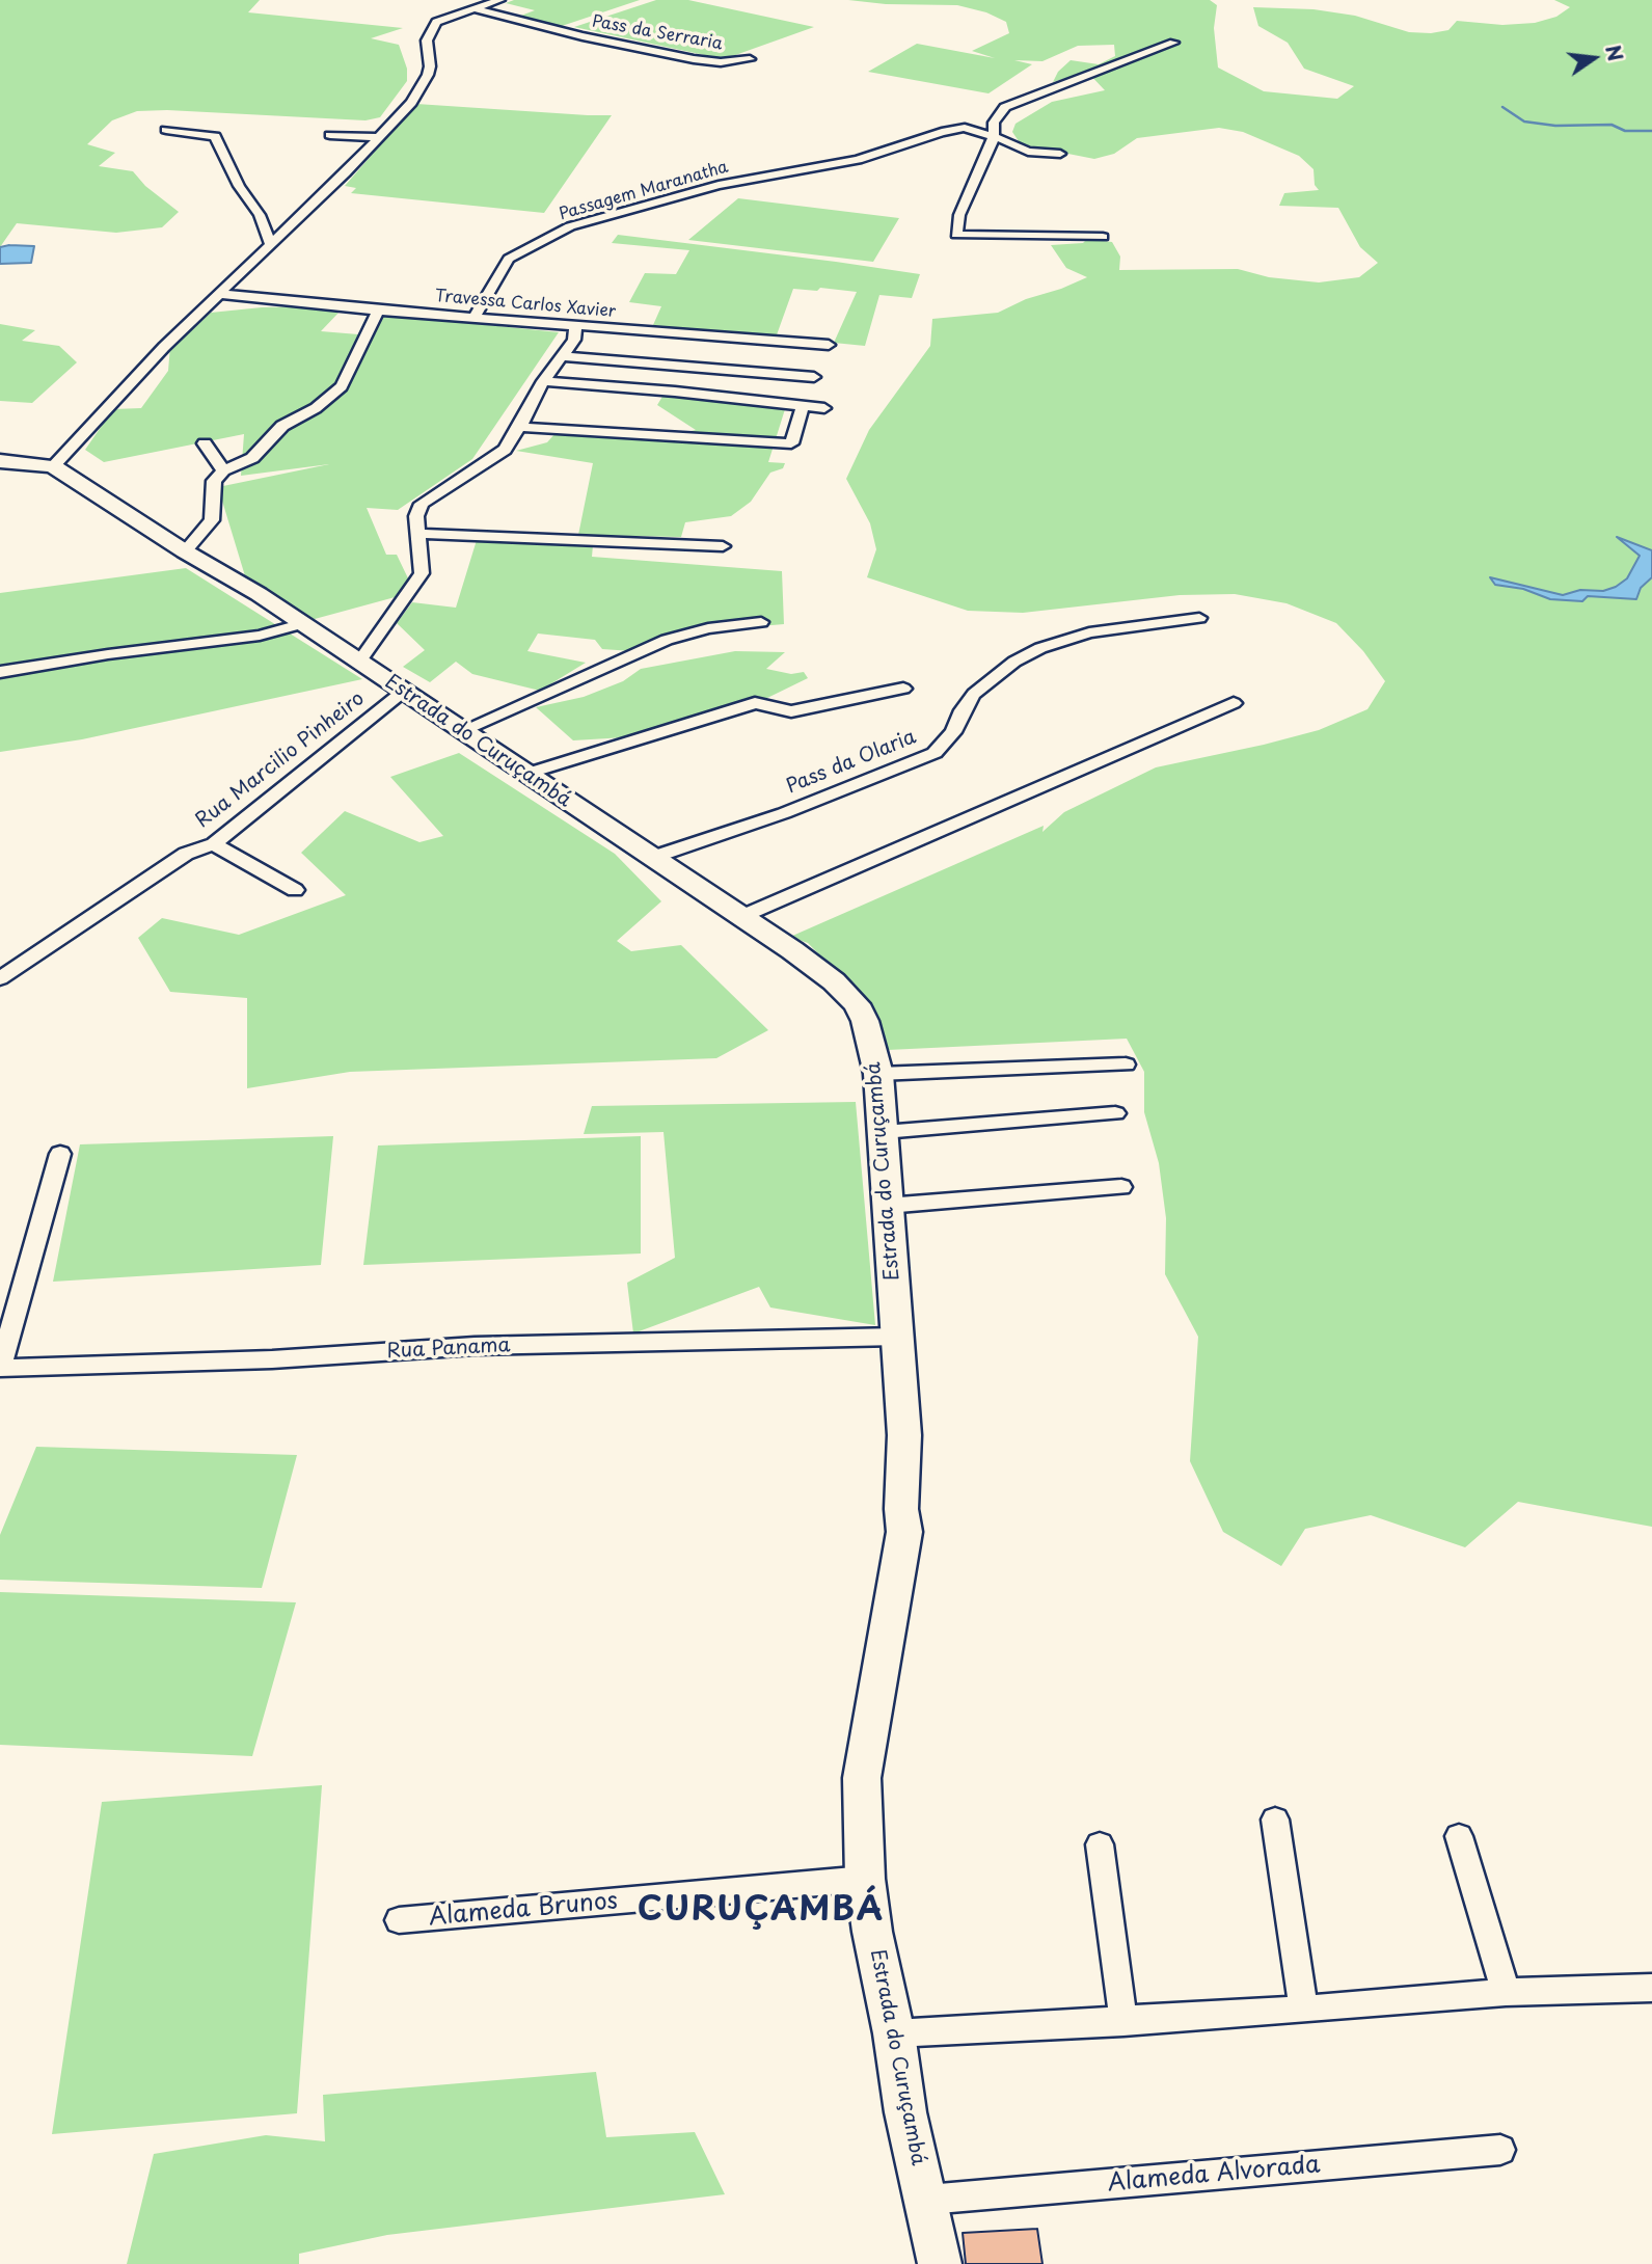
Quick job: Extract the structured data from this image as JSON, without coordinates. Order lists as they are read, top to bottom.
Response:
{
  "streets": {
    "street": [
      "Pass da Serraria",
      "Passagem Maranatha",
      "Travessa Carlos Xavier",
      "Estrada do Curuçambá",
      "Rua Marcilio Pinheiro",
      "Pass da Olaria",
      "Rua Panama",
      "Alameda Brunos",
      "Alameda Alvorada"
    ]
  },
  "crossings": [
    ["Passagem Maranatha", "Travessa Carlos Xavier"],
    ["Estrada do Curuçambá", "Rua Marcilio Pinheiro"],
    ["Estrada do Curuçambá", "Pass da Olaria"],
    ["Estrada do Curuçambá", "Rua Panama"],
    ["Estrada do Curuçambá", "Alameda Brunos"],
    ["Estrada do Curuçambá", "Alameda Alvorada"]
  ],
  "districts": ["CURUÇAMBÁ"],
  "north": "right"
}
